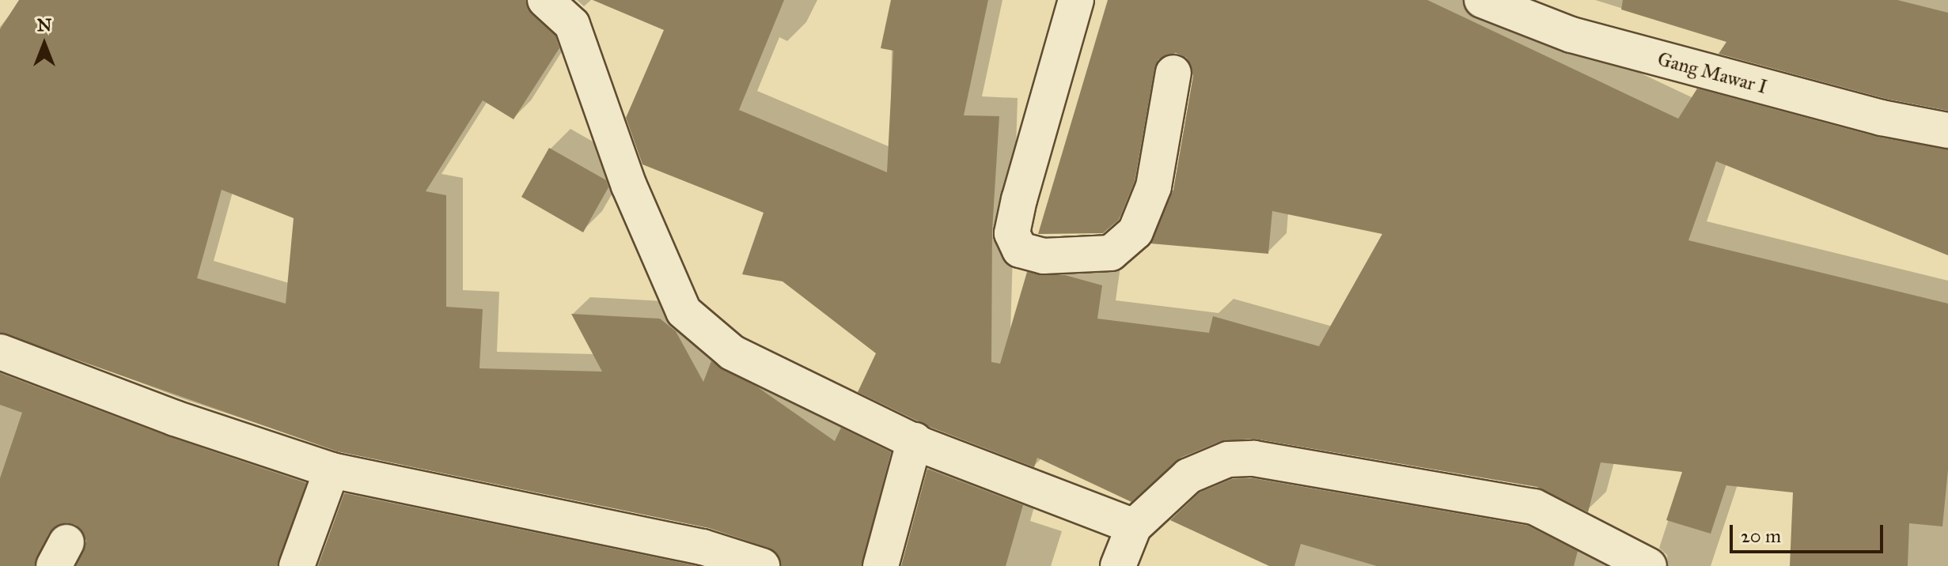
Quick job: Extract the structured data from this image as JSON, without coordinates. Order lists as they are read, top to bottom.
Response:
{
  "streets": {
    "street": ["Gang Mawar I"]
  },
  "scale_bar": "20 m",
  "north": "top"
}
